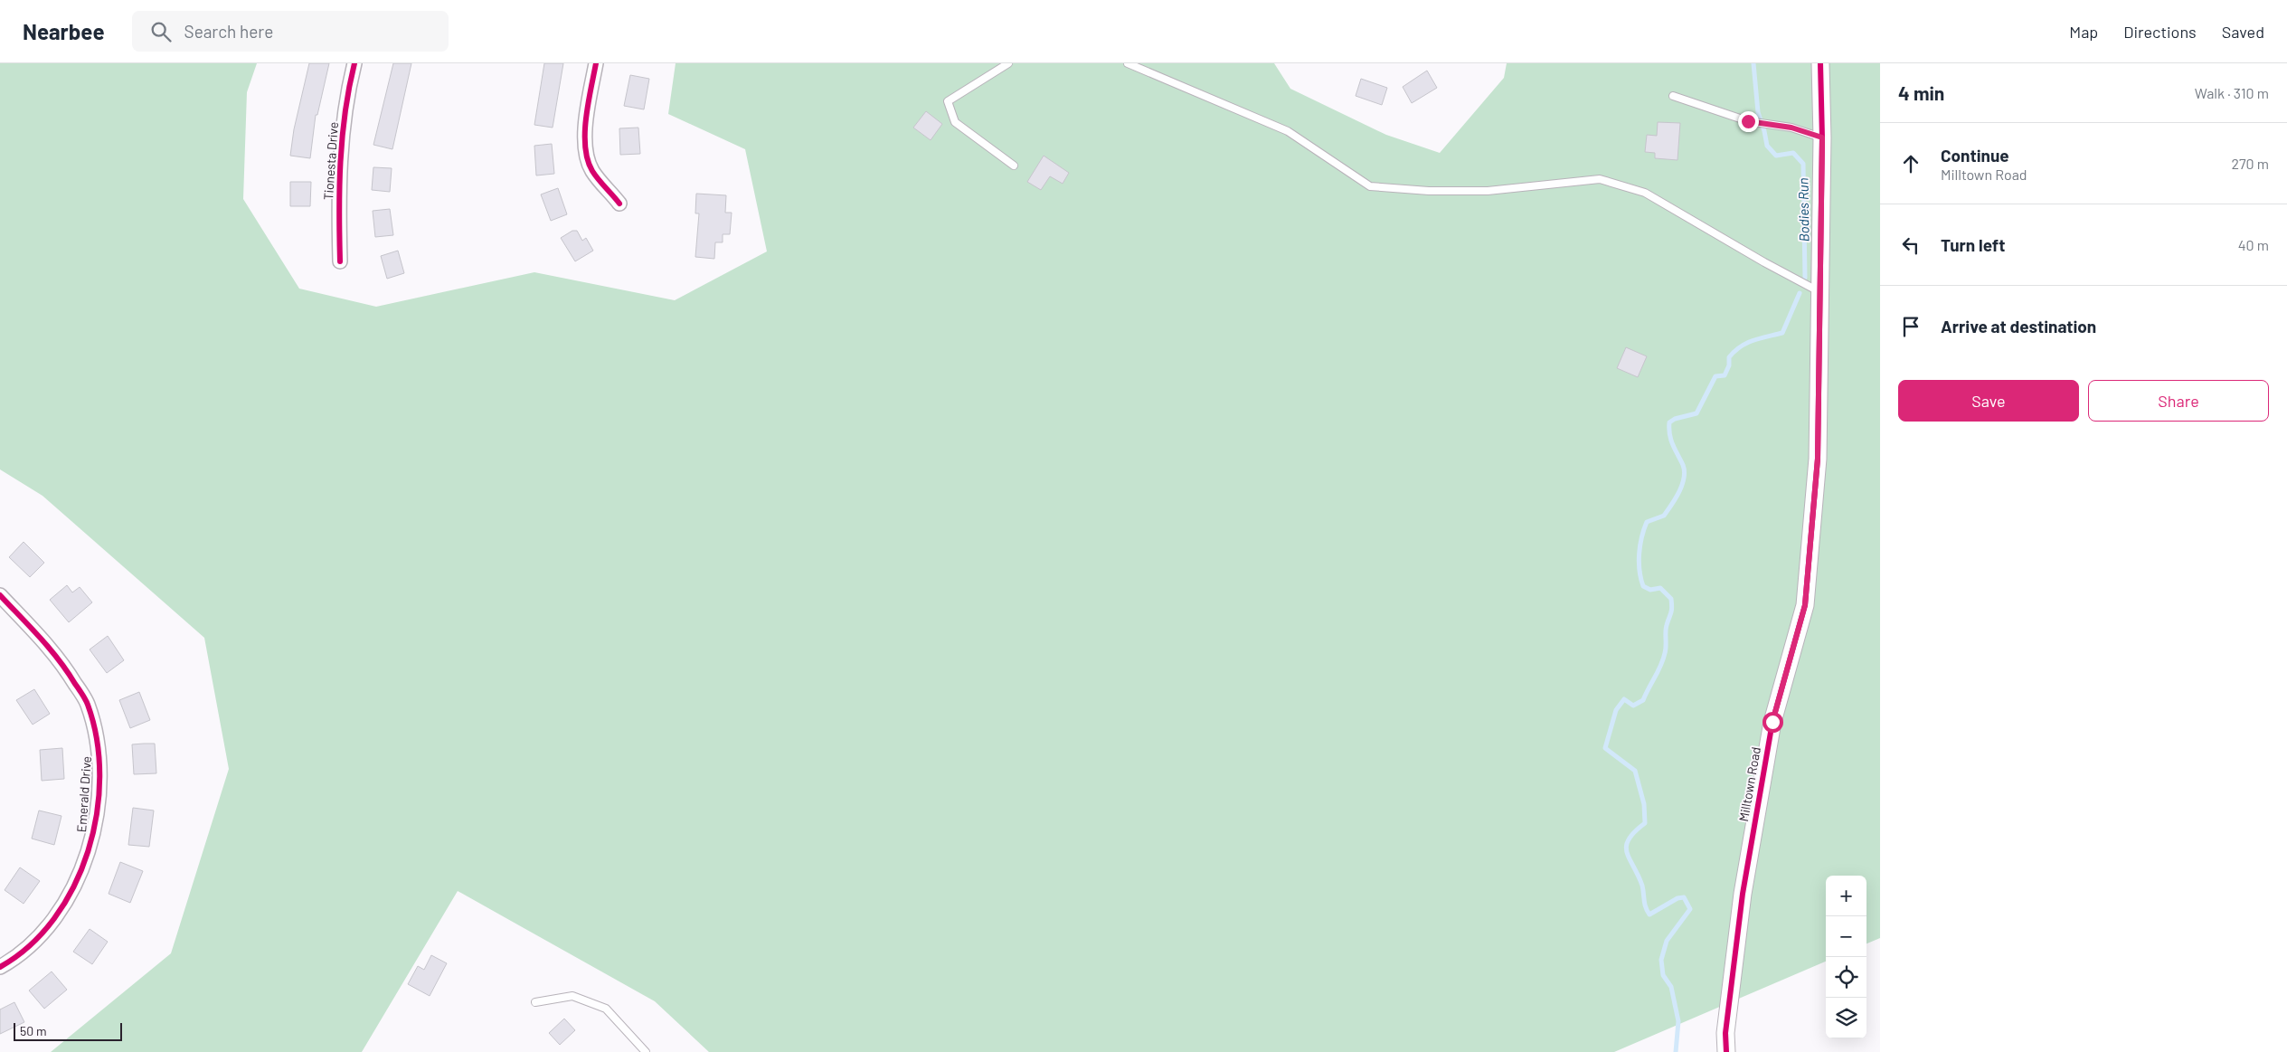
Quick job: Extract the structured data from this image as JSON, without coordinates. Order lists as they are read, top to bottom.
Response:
{
  "streets": {
    "street": ["Tionesta Drive", "Milltown Road", "Emerald Drive"]
  },
  "water": ["Bodies Run"],
  "scale_bar": "50 m",
  "page": {
    "header": "Nearbee",
    "search": "Search here",
    "nav": ["Map", "Directions", "Saved"],
    "heading": ["4 min", "Walk · 310 m"],
    "list": [
      ["Continue", "Milltown Road", "270 m"],
      ["Turn left", "40 m"],
      "Arrive at destination"
    ],
    "buttons": ["Save", "Share"],
    "map_buttons": ["+", "−"],
    "scale": "50 m"
  }
}
